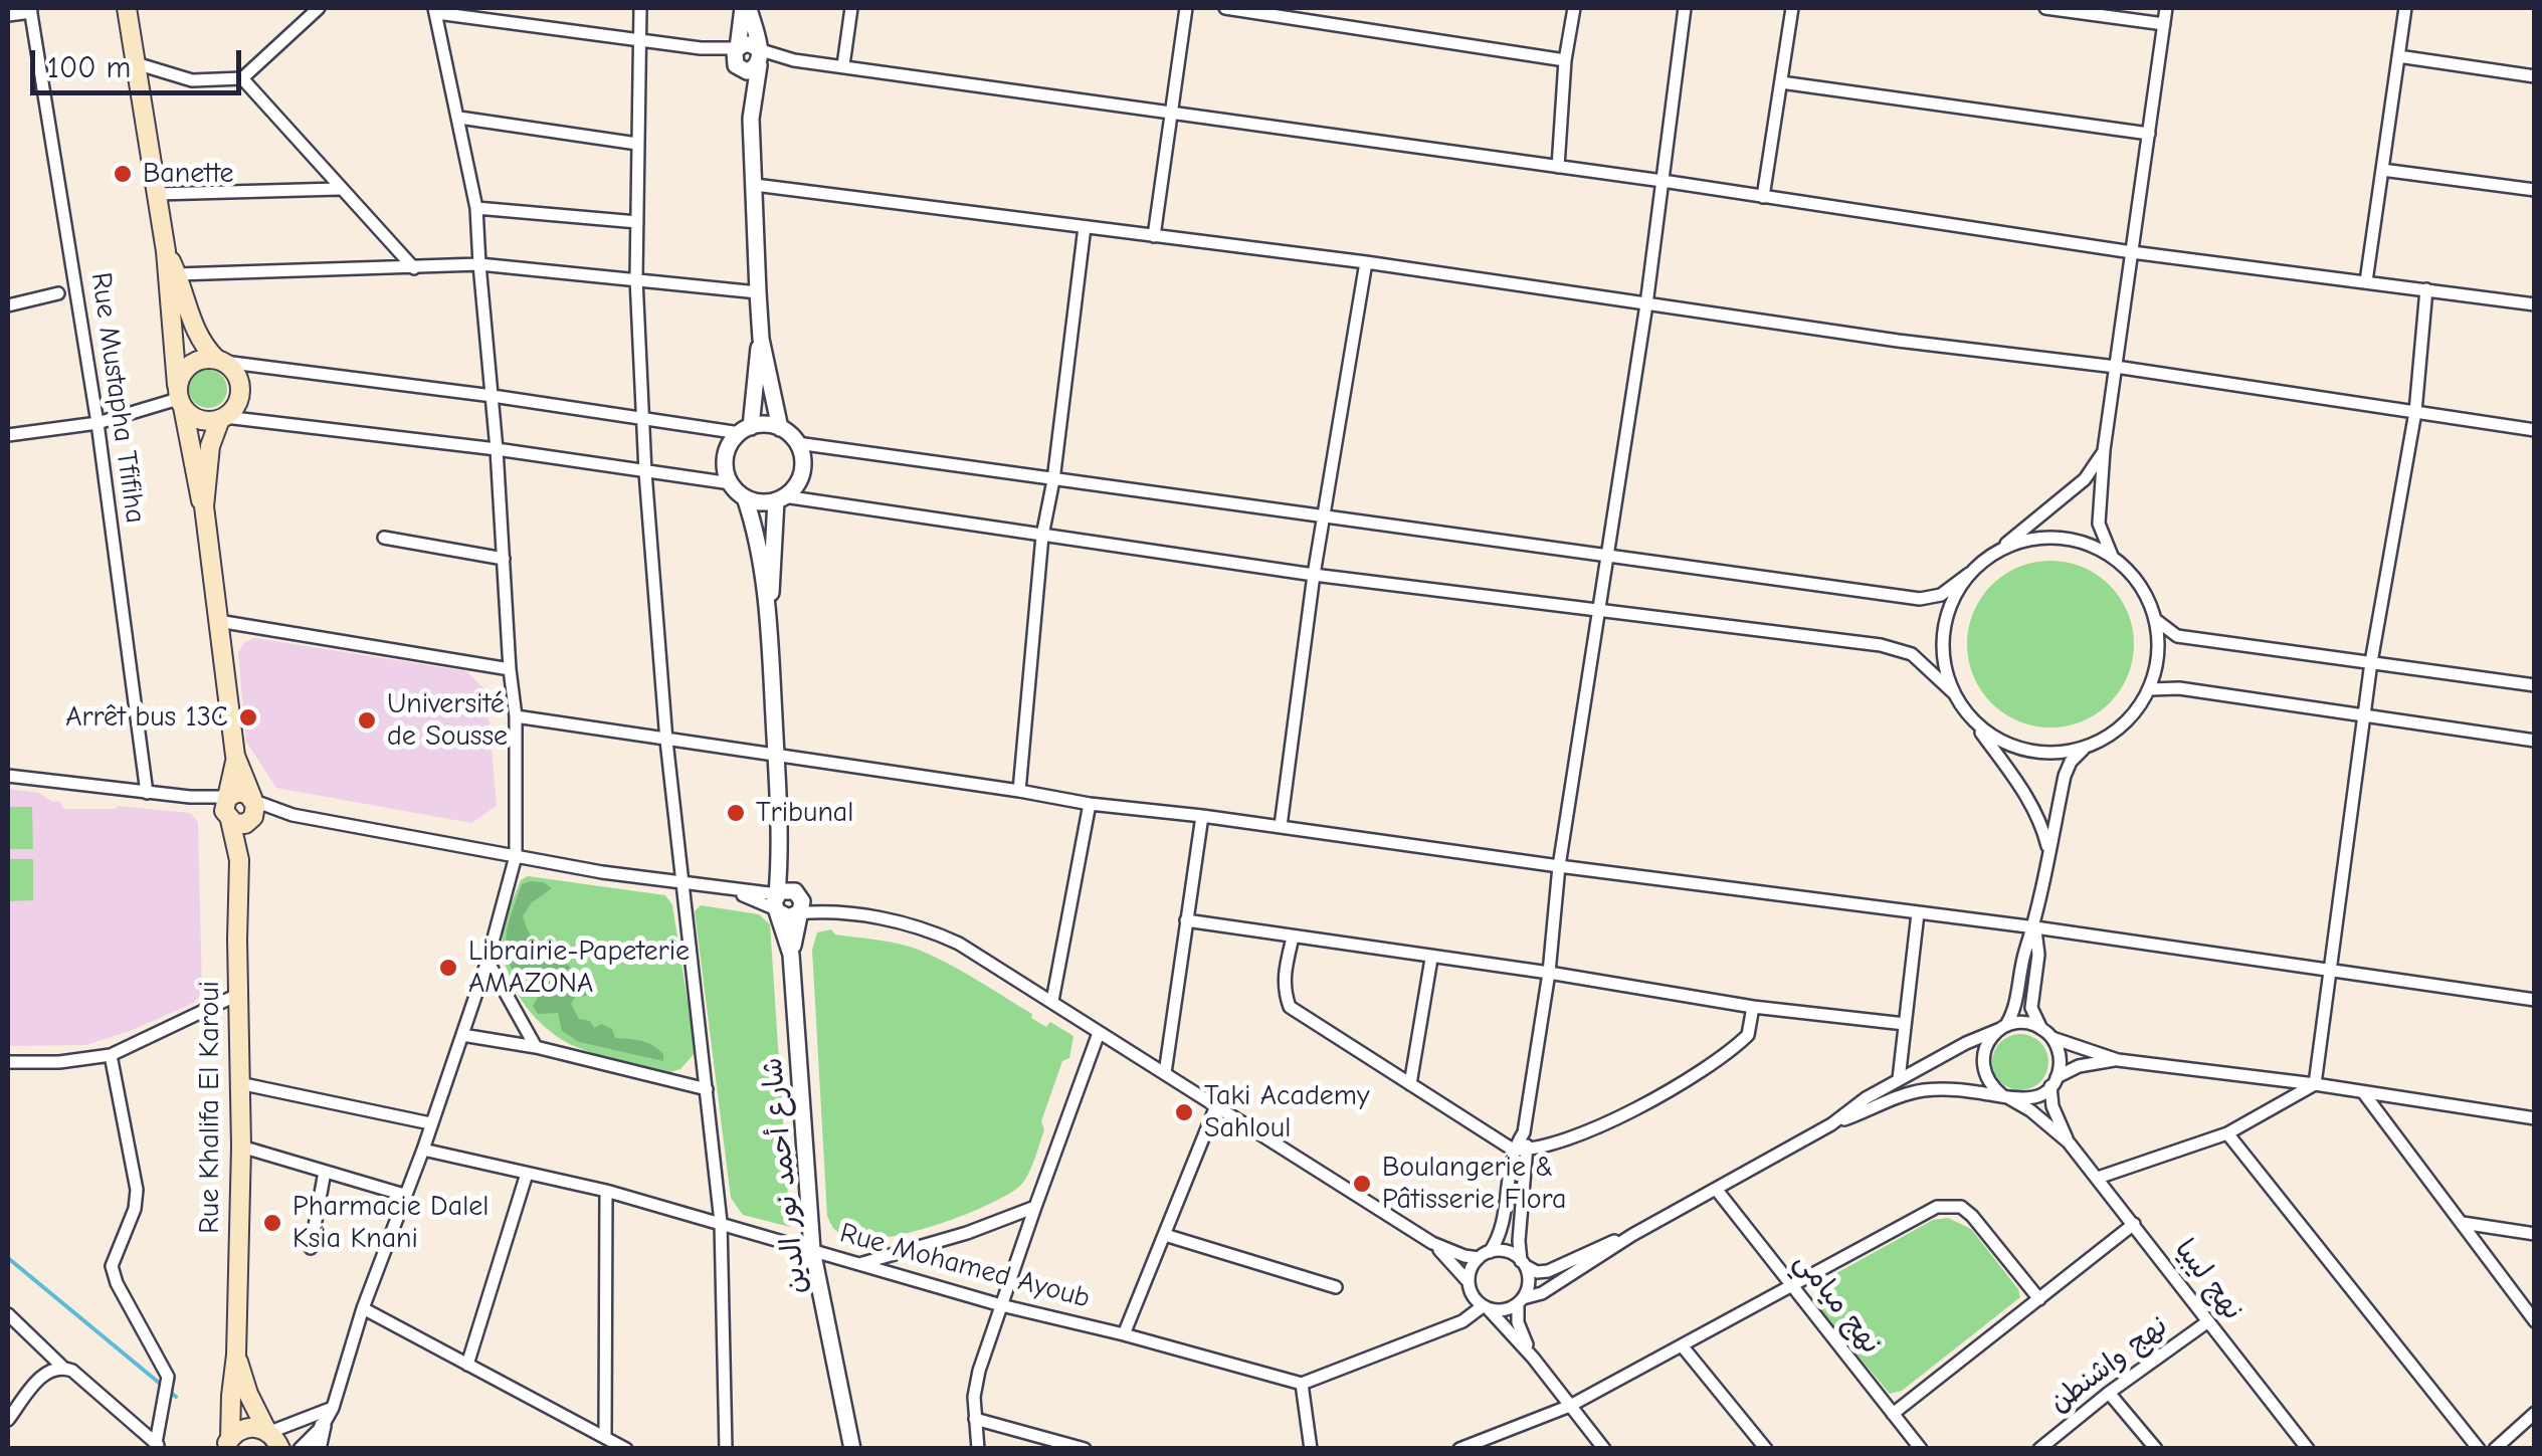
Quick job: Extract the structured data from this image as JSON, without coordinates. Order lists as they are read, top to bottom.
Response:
{
  "streets": {
    "main road": ["Rue Khalifa El Karoui"],
    "street": [
      "Rue Mustapha Tfifiha",
      "شارع أحمد نور الدين",
      "Rue Mohamed Ayoub",
      "نهج ليبيا",
      "نهج ميامي",
      "نهج واشنطن"
    ]
  },
  "crossings": [
    ["شارع أحمد نور الدين", "Rue Mohamed Ayoub"],
    ["نهج ليبيا", "نهج واشنطن"]
  ],
  "places": [
    "Banette",
    "Arrêt bus 13C",
    "Université de Sousse",
    "Tribunal",
    "Librairie-Papeterie AMAZONA",
    "Taki Academy Sahloul",
    "Boulangerie & Pâtisserie Flora",
    "Pharmacie Dalel Ksia Knani"
  ],
  "scale_bar": "100 m"
}
